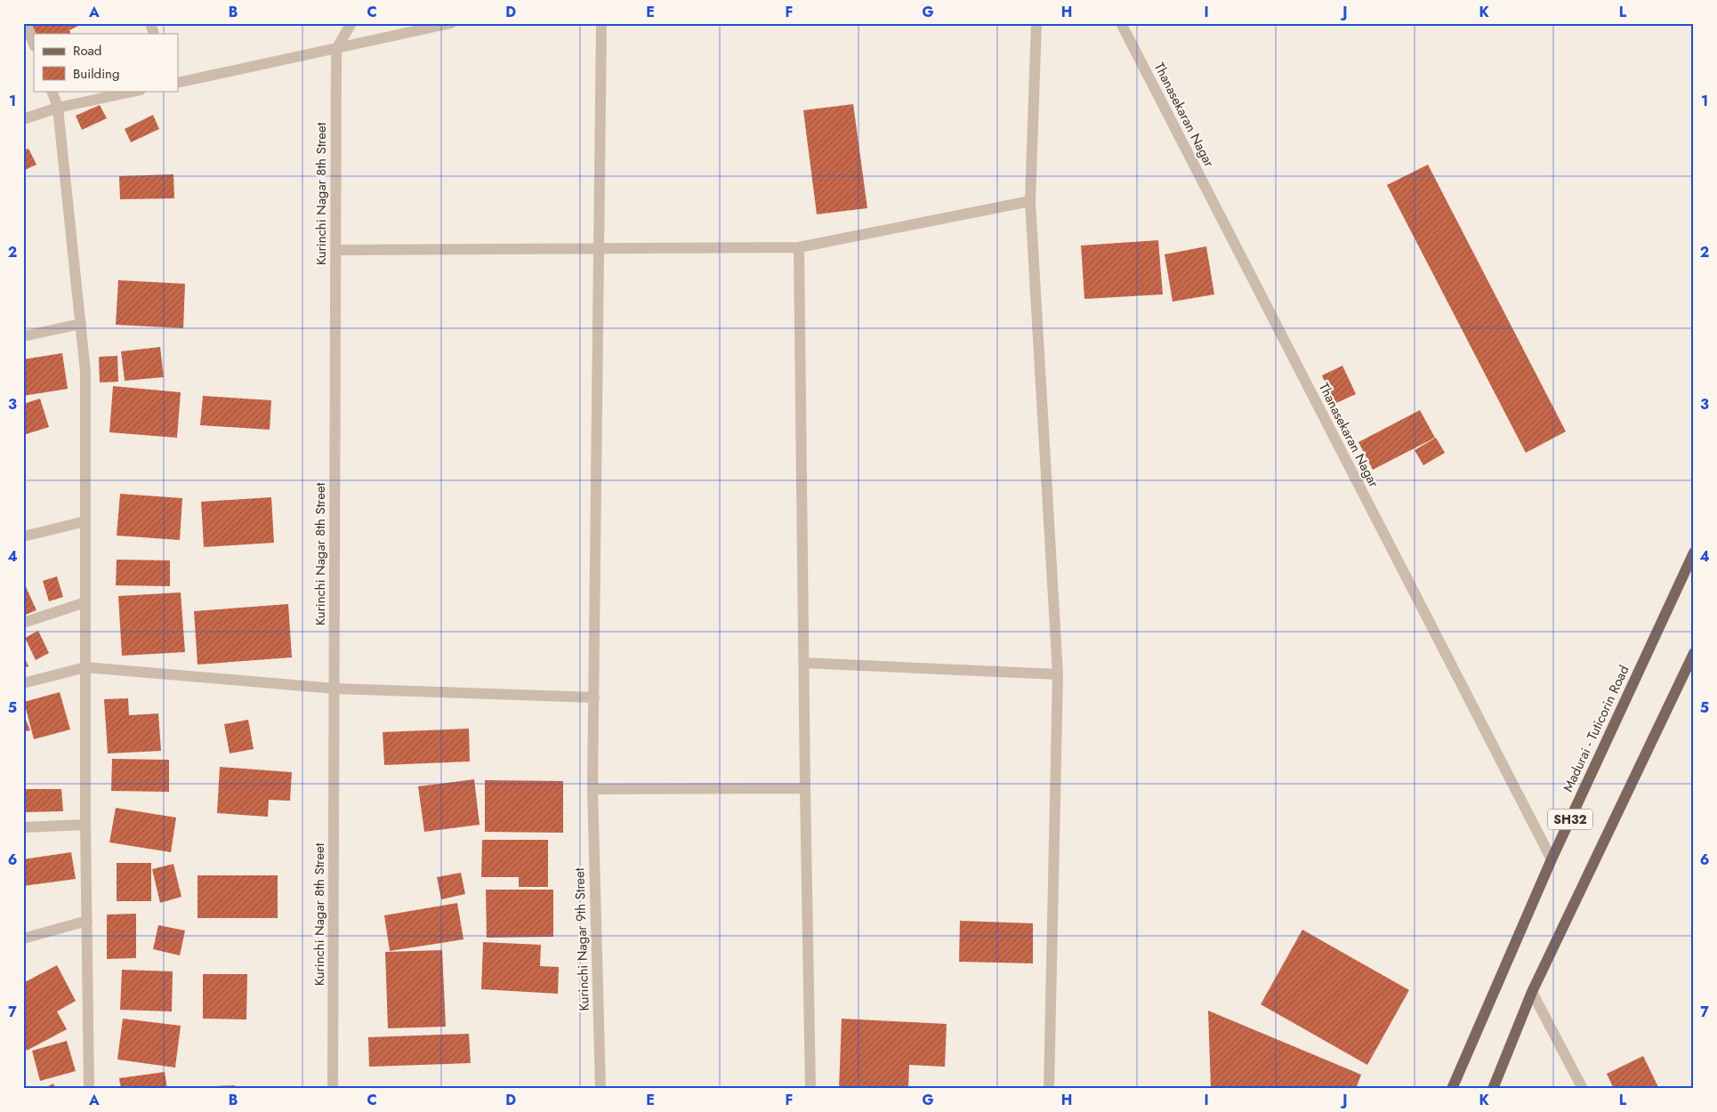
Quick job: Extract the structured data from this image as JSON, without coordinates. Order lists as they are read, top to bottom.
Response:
{
  "streets": {
    "main road": ["Madurai - Tuticorin Road", "SH32"],
    "street": ["Thanasekaran Nagar", "Kurinchi Nagar 8th Street", "Kurinchi Nagar 9th Street"]
  },
  "crossings": [
    ["Thanasekaran Nagar", "Madurai - Tuticorin Road"]
  ],
  "legend": ["Road", "Building"],
  "grid": {
    "columns": [
      "A",
      "B",
      "C",
      "D",
      "E",
      "F",
      "G",
      "H",
      "I",
      "J",
      "K",
      "L"
    ],
    "rows": [
      "1",
      "2",
      "3",
      "4",
      "5",
      "6",
      "7"
    ]
  }
}
